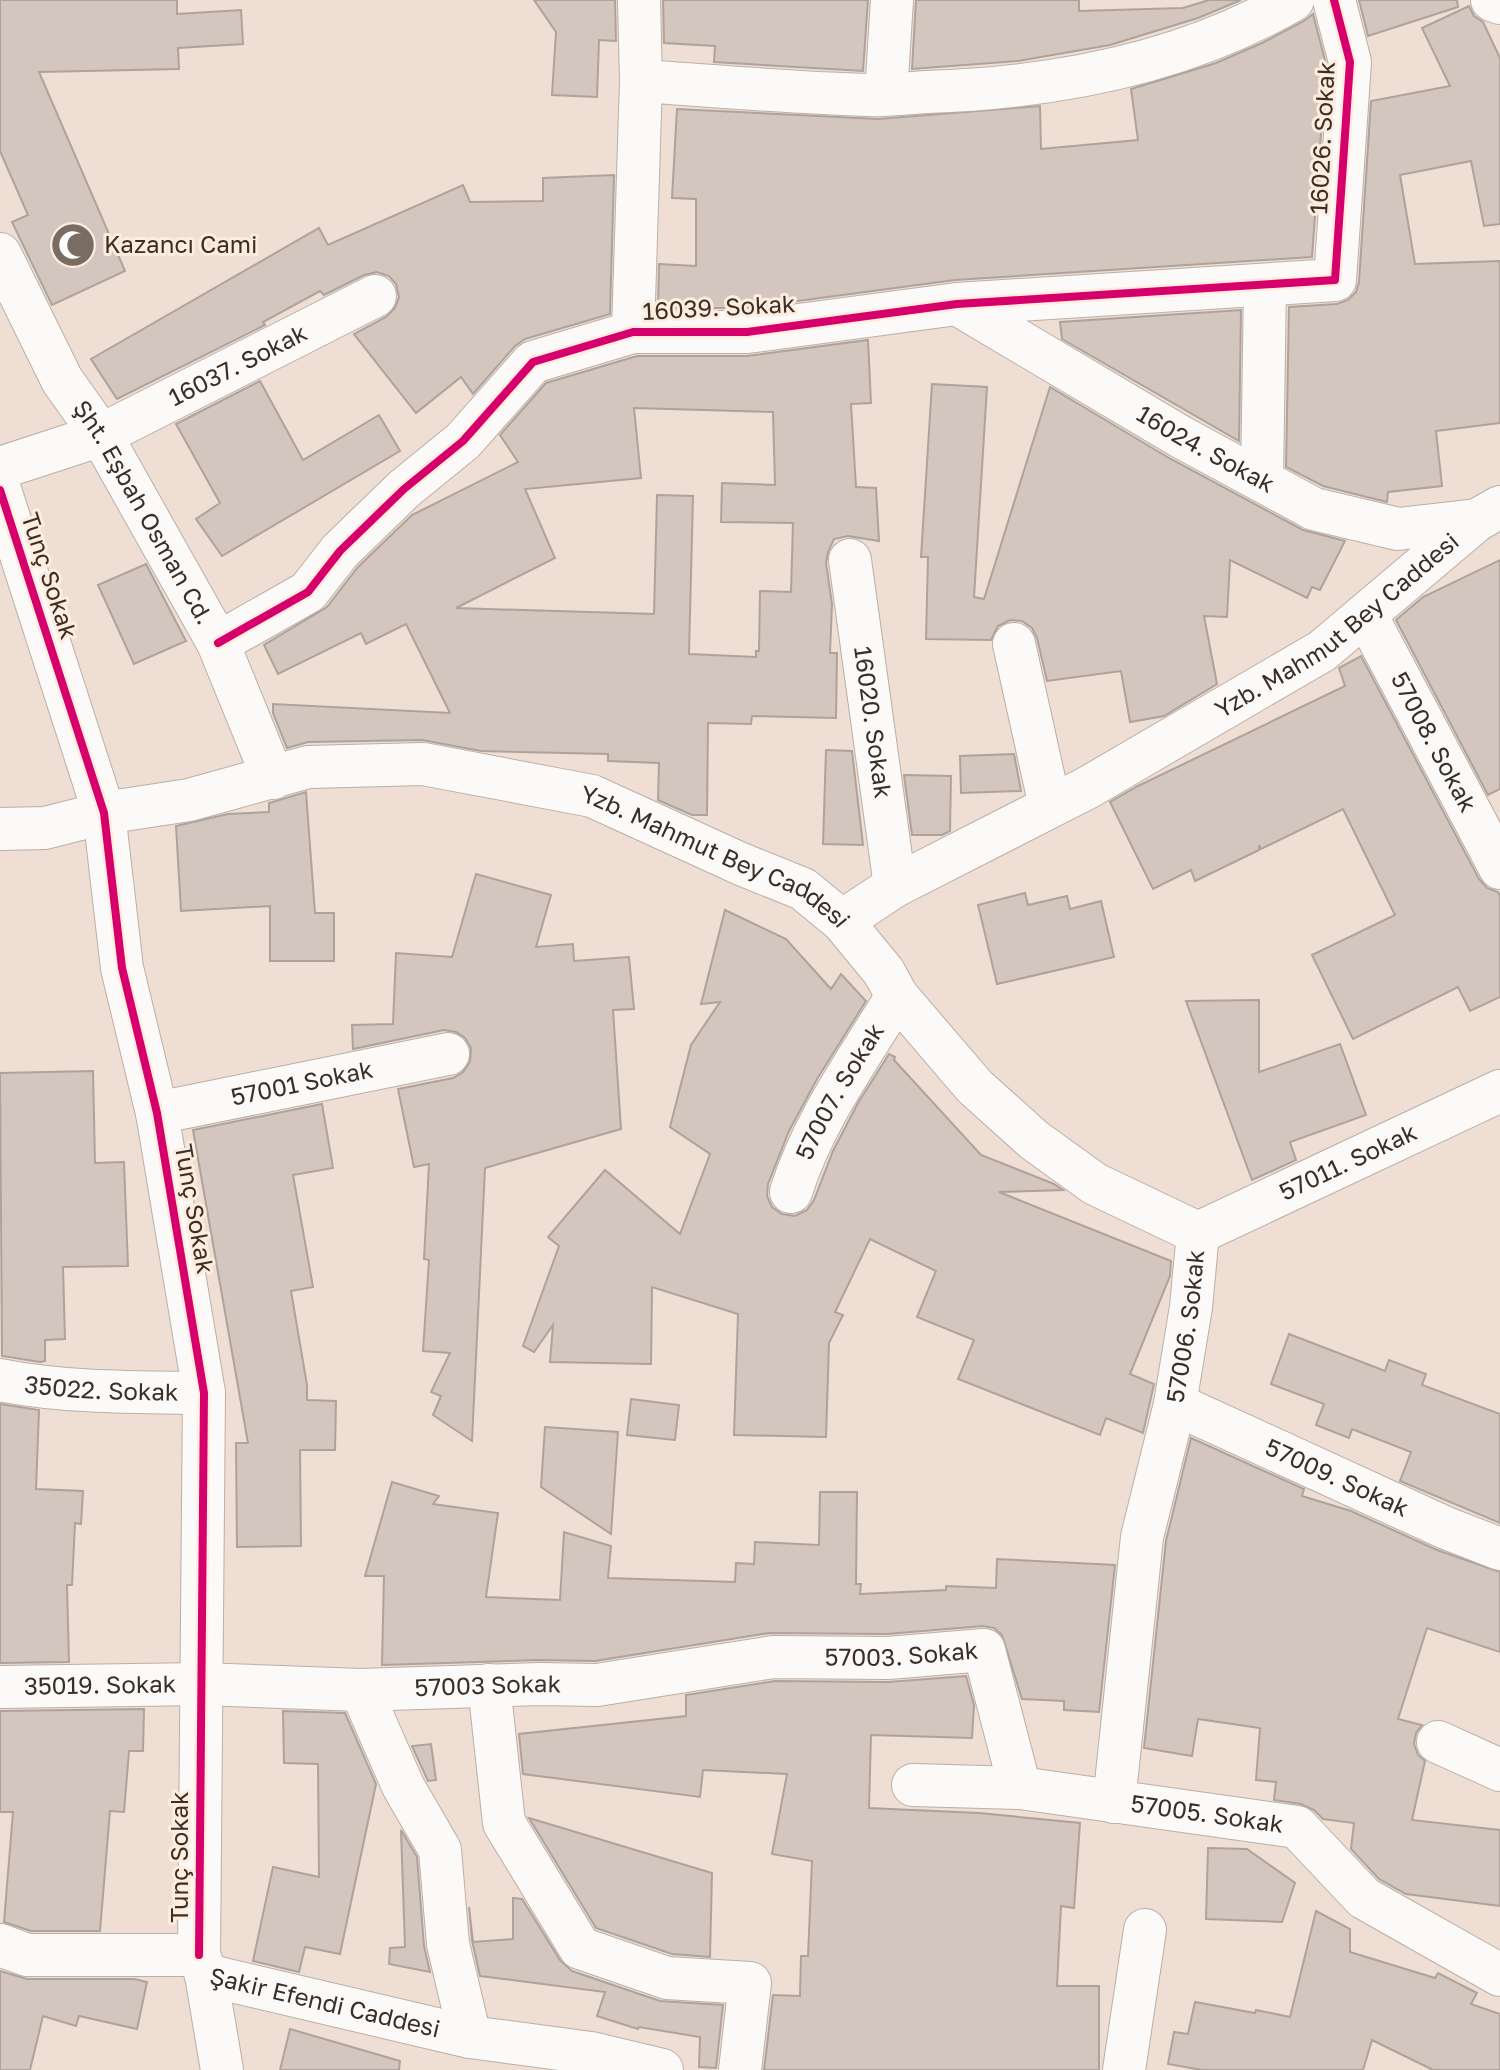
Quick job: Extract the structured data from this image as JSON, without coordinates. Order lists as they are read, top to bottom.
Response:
{
  "streets": {
    "street": [
      "16026. Sokak",
      "16039. Sokak",
      "16037. Sokak",
      "16024. Sokak",
      "Şht. Eşbah Osman Cd.",
      "Tunç Sokak",
      "Yzb. Mahmut Bey Caddesi",
      "16020. Sokak",
      "57008. Sokak",
      "57001 Sokak",
      "57007. Sokak",
      "57011. Sokak",
      "57006. Sokak",
      "35022. Sokak",
      "57009. Sokak",
      "57003. Sokak",
      "35019. Sokak",
      "57003 Sokak",
      "57005. Sokak",
      "Şakir Efendi Caddesi"
    ]
  },
  "crossings": [
    ["16026. Sokak", "16039. Sokak"],
    ["16039. Sokak", "16024. Sokak"],
    ["16039. Sokak", "Şht. Eşbah Osman Cd."],
    ["16037. Sokak", "Şht. Eşbah Osman Cd."],
    ["16024. Sokak", "Yzb. Mahmut Bey Caddesi"],
    ["Şht. Eşbah Osman Cd.", "Yzb. Mahmut Bey Caddesi"],
    ["Tunç Sokak", "Yzb. Mahmut Bey Caddesi"],
    ["Tunç Sokak", "57001 Sokak"],
    ["Tunç Sokak", "35022. Sokak"],
    ["Tunç Sokak", "35019. Sokak"],
    ["Tunç Sokak", "57003 Sokak"],
    ["Tunç Sokak", "Şakir Efendi Caddesi"],
    ["Yzb. Mahmut Bey Caddesi", "16020. Sokak"],
    ["Yzb. Mahmut Bey Caddesi", "57008. Sokak"],
    ["Yzb. Mahmut Bey Caddesi", "57006. Sokak"],
    ["57007. Sokak", "57006. Sokak"],
    ["57011. Sokak", "57006. Sokak"],
    ["57006. Sokak", "57009. Sokak"],
    ["57006. Sokak", "57005. Sokak"],
    ["57003. Sokak", "57003 Sokak"],
    ["57003. Sokak", "57005. Sokak"],
    ["35019. Sokak", "57003 Sokak"]
  ],
  "places": {
    "mosque": ["Kazancı Cami"]
  }
}
